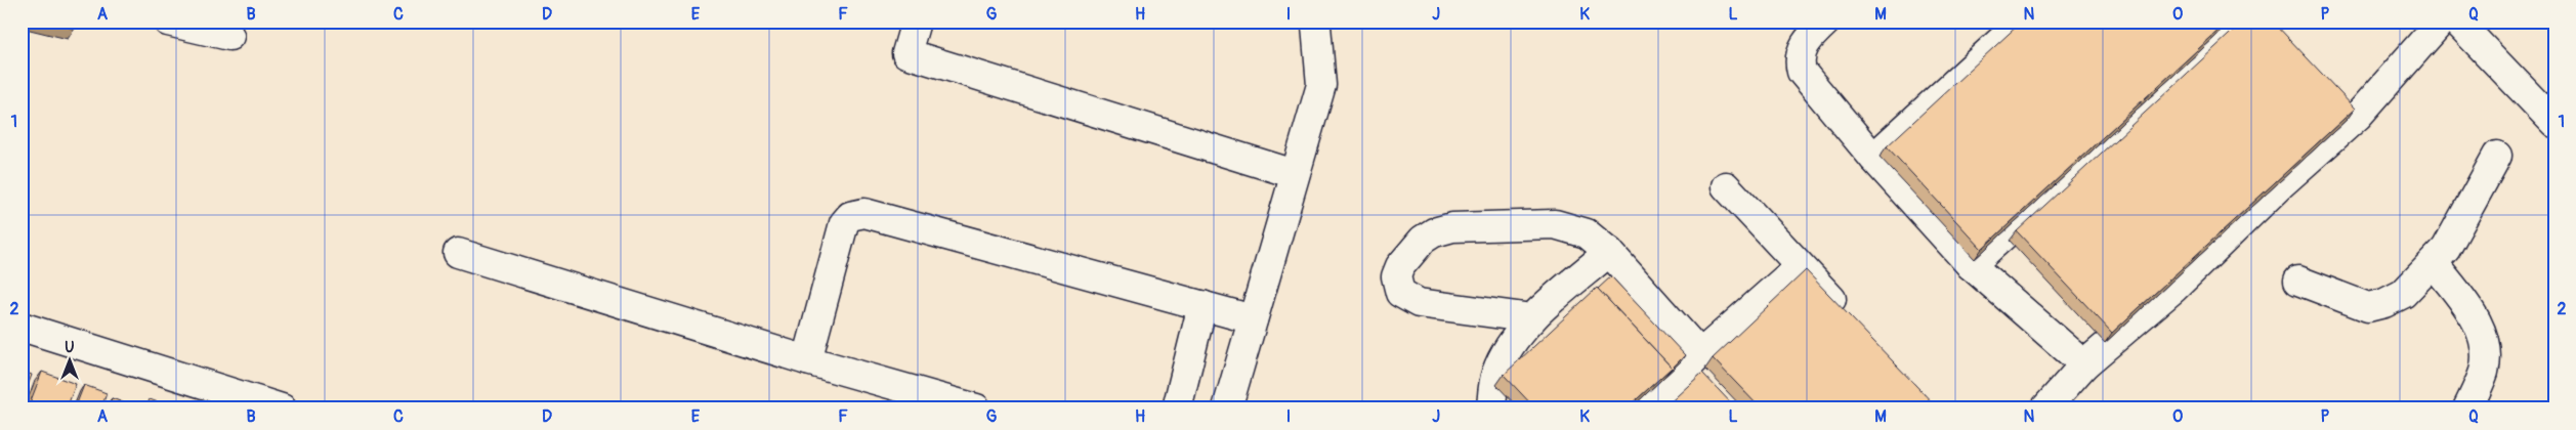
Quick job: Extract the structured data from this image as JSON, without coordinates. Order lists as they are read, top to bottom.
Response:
{
  "north": "top",
  "grid": {
    "columns": [
      "A",
      "B",
      "C",
      "D",
      "E",
      "F",
      "G",
      "H",
      "I",
      "J",
      "K",
      "L",
      "M",
      "N",
      "O",
      "P",
      "Q"
    ],
    "rows": ["1", "2"]
  }
}
